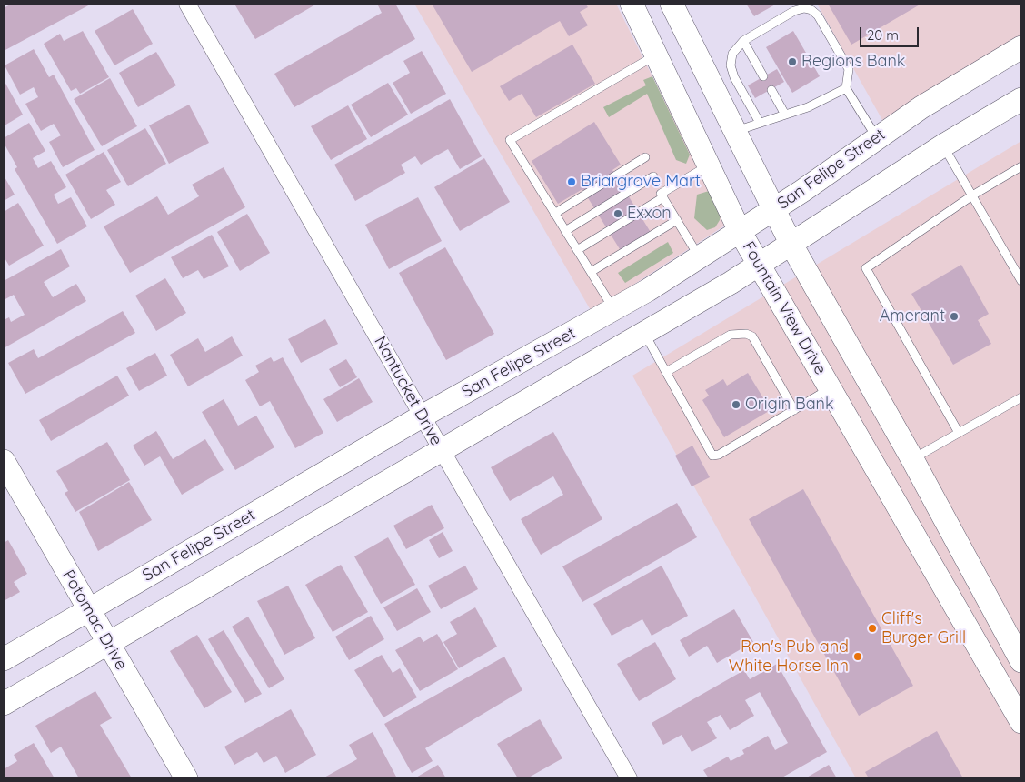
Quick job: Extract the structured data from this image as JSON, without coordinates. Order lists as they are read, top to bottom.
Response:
{
  "streets": {
    "main road": ["San Felipe Street", "Fountain View Drive", "Potomac Drive"],
    "street": ["Nantucket Drive"]
  },
  "crossings": [
    ["San Felipe Street", "Fountain View Drive"],
    ["San Felipe Street", "Nantucket Drive"],
    ["San Felipe Street", "Potomac Drive"]
  ],
  "places": [
    "Regions Bank",
    "Briargrove Mart",
    "Exxon",
    "Amerant",
    "Origin Bank",
    "Cliff's Burger Grill",
    "Ron's Pub and White Horse Inn"
  ],
  "scale_bar": "20 m"
}
